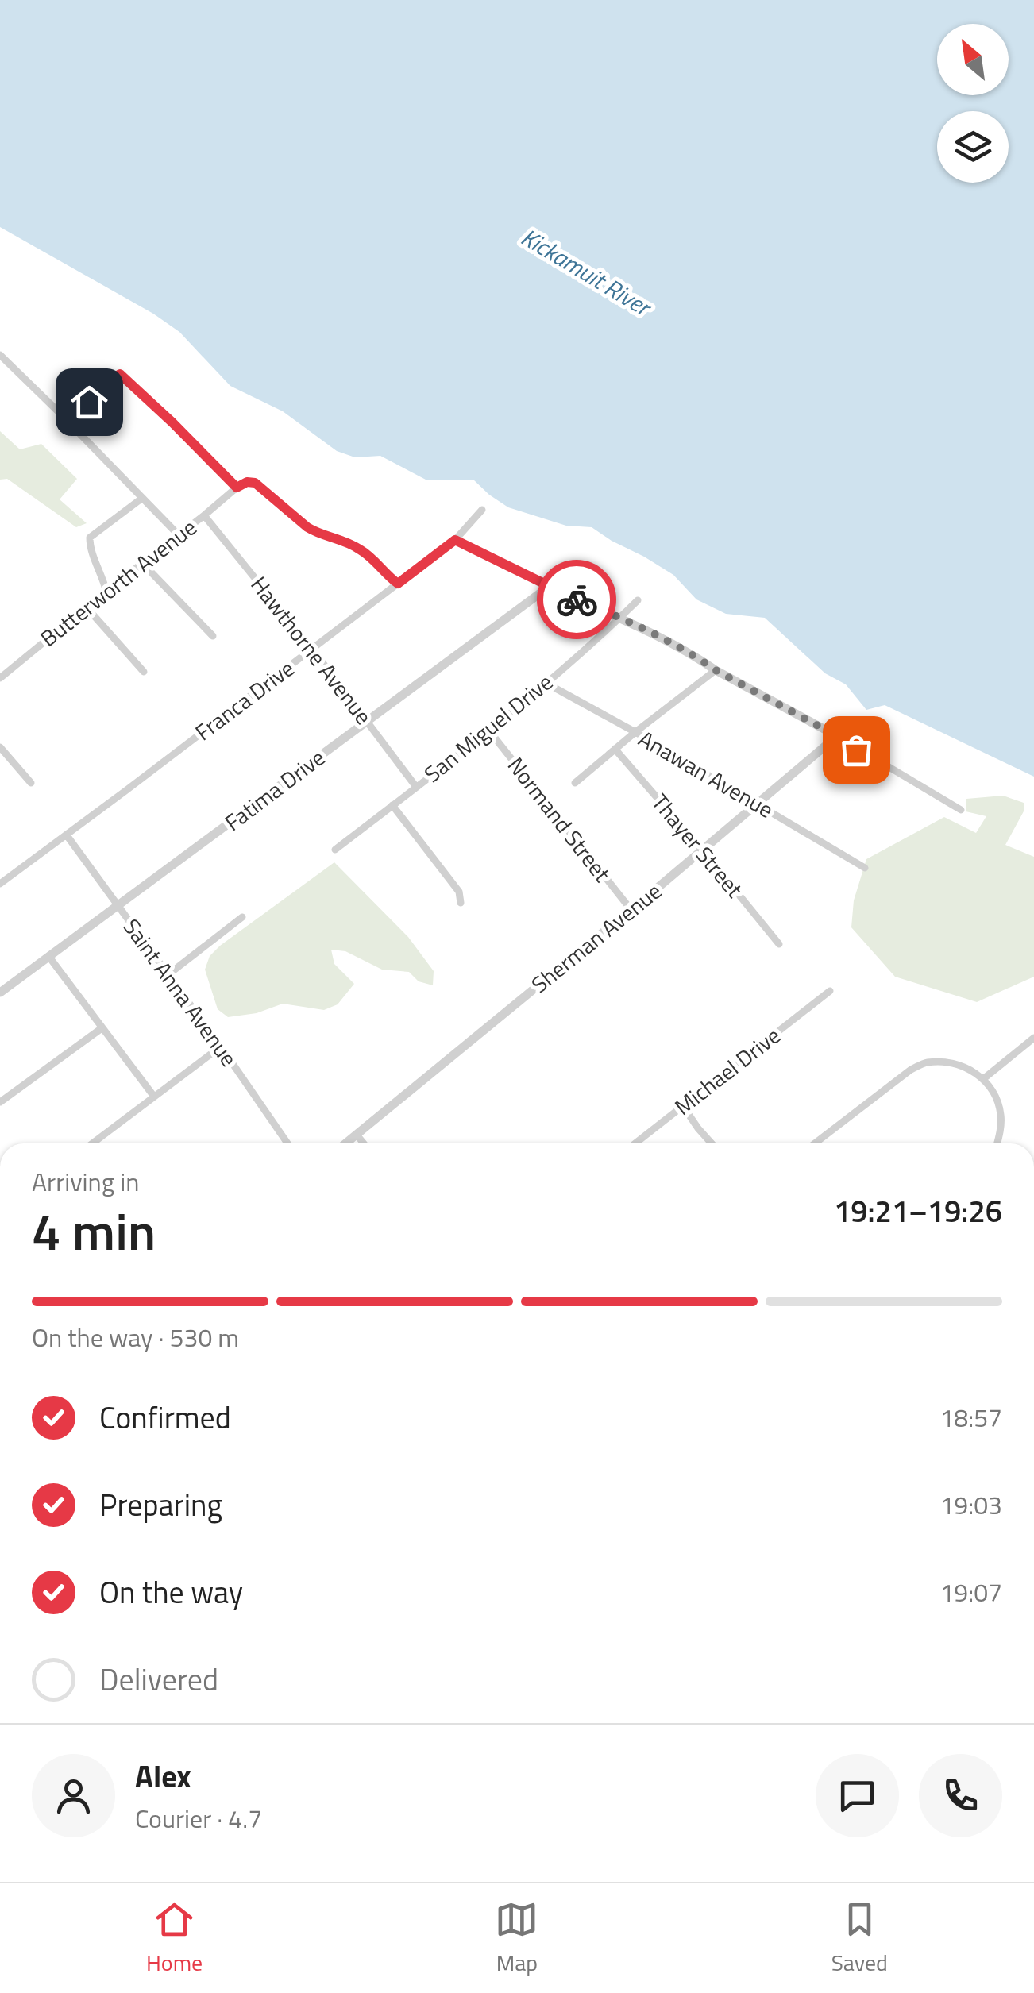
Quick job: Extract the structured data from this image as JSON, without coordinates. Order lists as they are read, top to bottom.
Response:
{
  "streets": {
    "street": [
      "Butterworth Avenue",
      "Hawthorne Avenue",
      "Franca Drive",
      "San Miguel Drive",
      "Anawan Avenue",
      "Fatima Drive",
      "Normand Street",
      "Thayer Street",
      "Sherman Avenue",
      "Saint Anna Avenue",
      "Michael Drive"
    ]
  },
  "crossings": [
    ["Butterworth Avenue", "Hawthorne Avenue"],
    ["Hawthorne Avenue", "Franca Drive"],
    ["Hawthorne Avenue", "San Miguel Drive"],
    ["Hawthorne Avenue", "Fatima Drive"],
    ["Franca Drive", "Saint Anna Avenue"],
    ["San Miguel Drive", "Anawan Avenue"],
    ["San Miguel Drive", "Normand Street"],
    ["Anawan Avenue", "Sherman Avenue"],
    ["Fatima Drive", "Saint Anna Avenue"],
    ["Normand Street", "Sherman Avenue"],
    ["Thayer Street", "Sherman Avenue"]
  ],
  "water": ["Kickamuit River"],
  "north": "top left",
  "page": {
    "heading": ["4 min", "Arriving in", "19:21–19:26"],
    "panel": ["Alex", "Courier · 4.7"],
    "bar": "On the way · 530 m",
    "list": [
      ["Confirmed", "18:57"],
      ["Preparing", "19:03"],
      ["On the way", "19:07"],
      "Delivered"
    ],
    "tabs": ["Home", "Map", "Saved"]
  }
}
